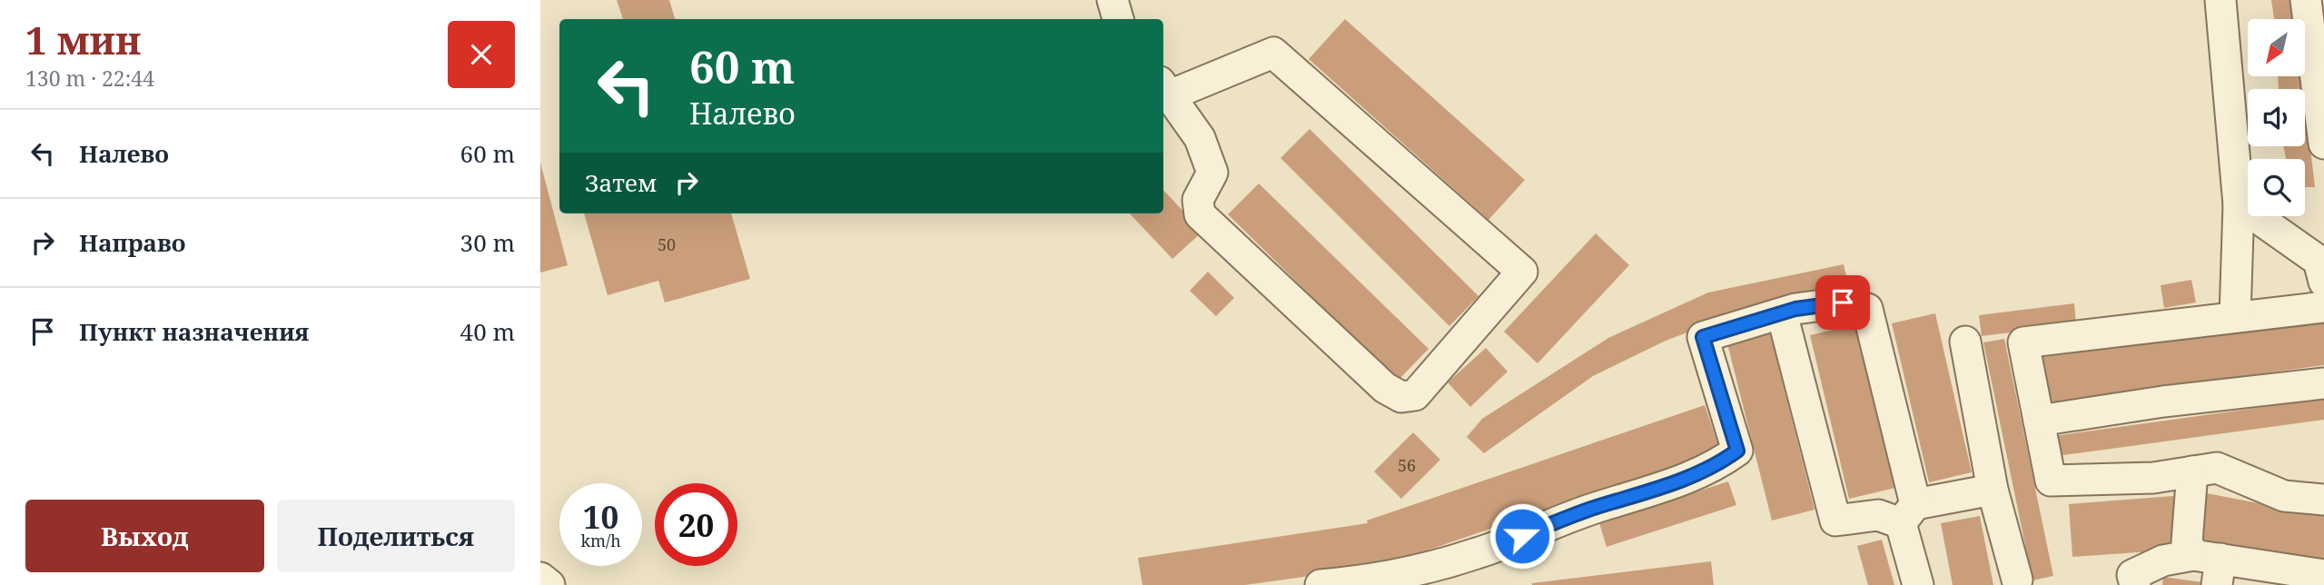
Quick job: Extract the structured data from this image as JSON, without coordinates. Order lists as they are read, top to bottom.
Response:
{
  "house_numbers": ["50", "56"],
  "north": "bottom left",
  "page": {
    "heading": ["1 мин", "130 m · 22:44"],
    "turn": ["60 m", "Налево"],
    "list": [
      {
        "name": "Налево",
        "value": "60 m"
      },
      {
        "name": "Направо",
        "value": "30 m"
      },
      {
        "name": "Пункт назначения",
        "value": "40 m"
      }
    ],
    "then": "Затем",
    "speed": "10 km/h",
    "limit": "20",
    "buttons": ["Выход", "Поделиться"]
  }
}
